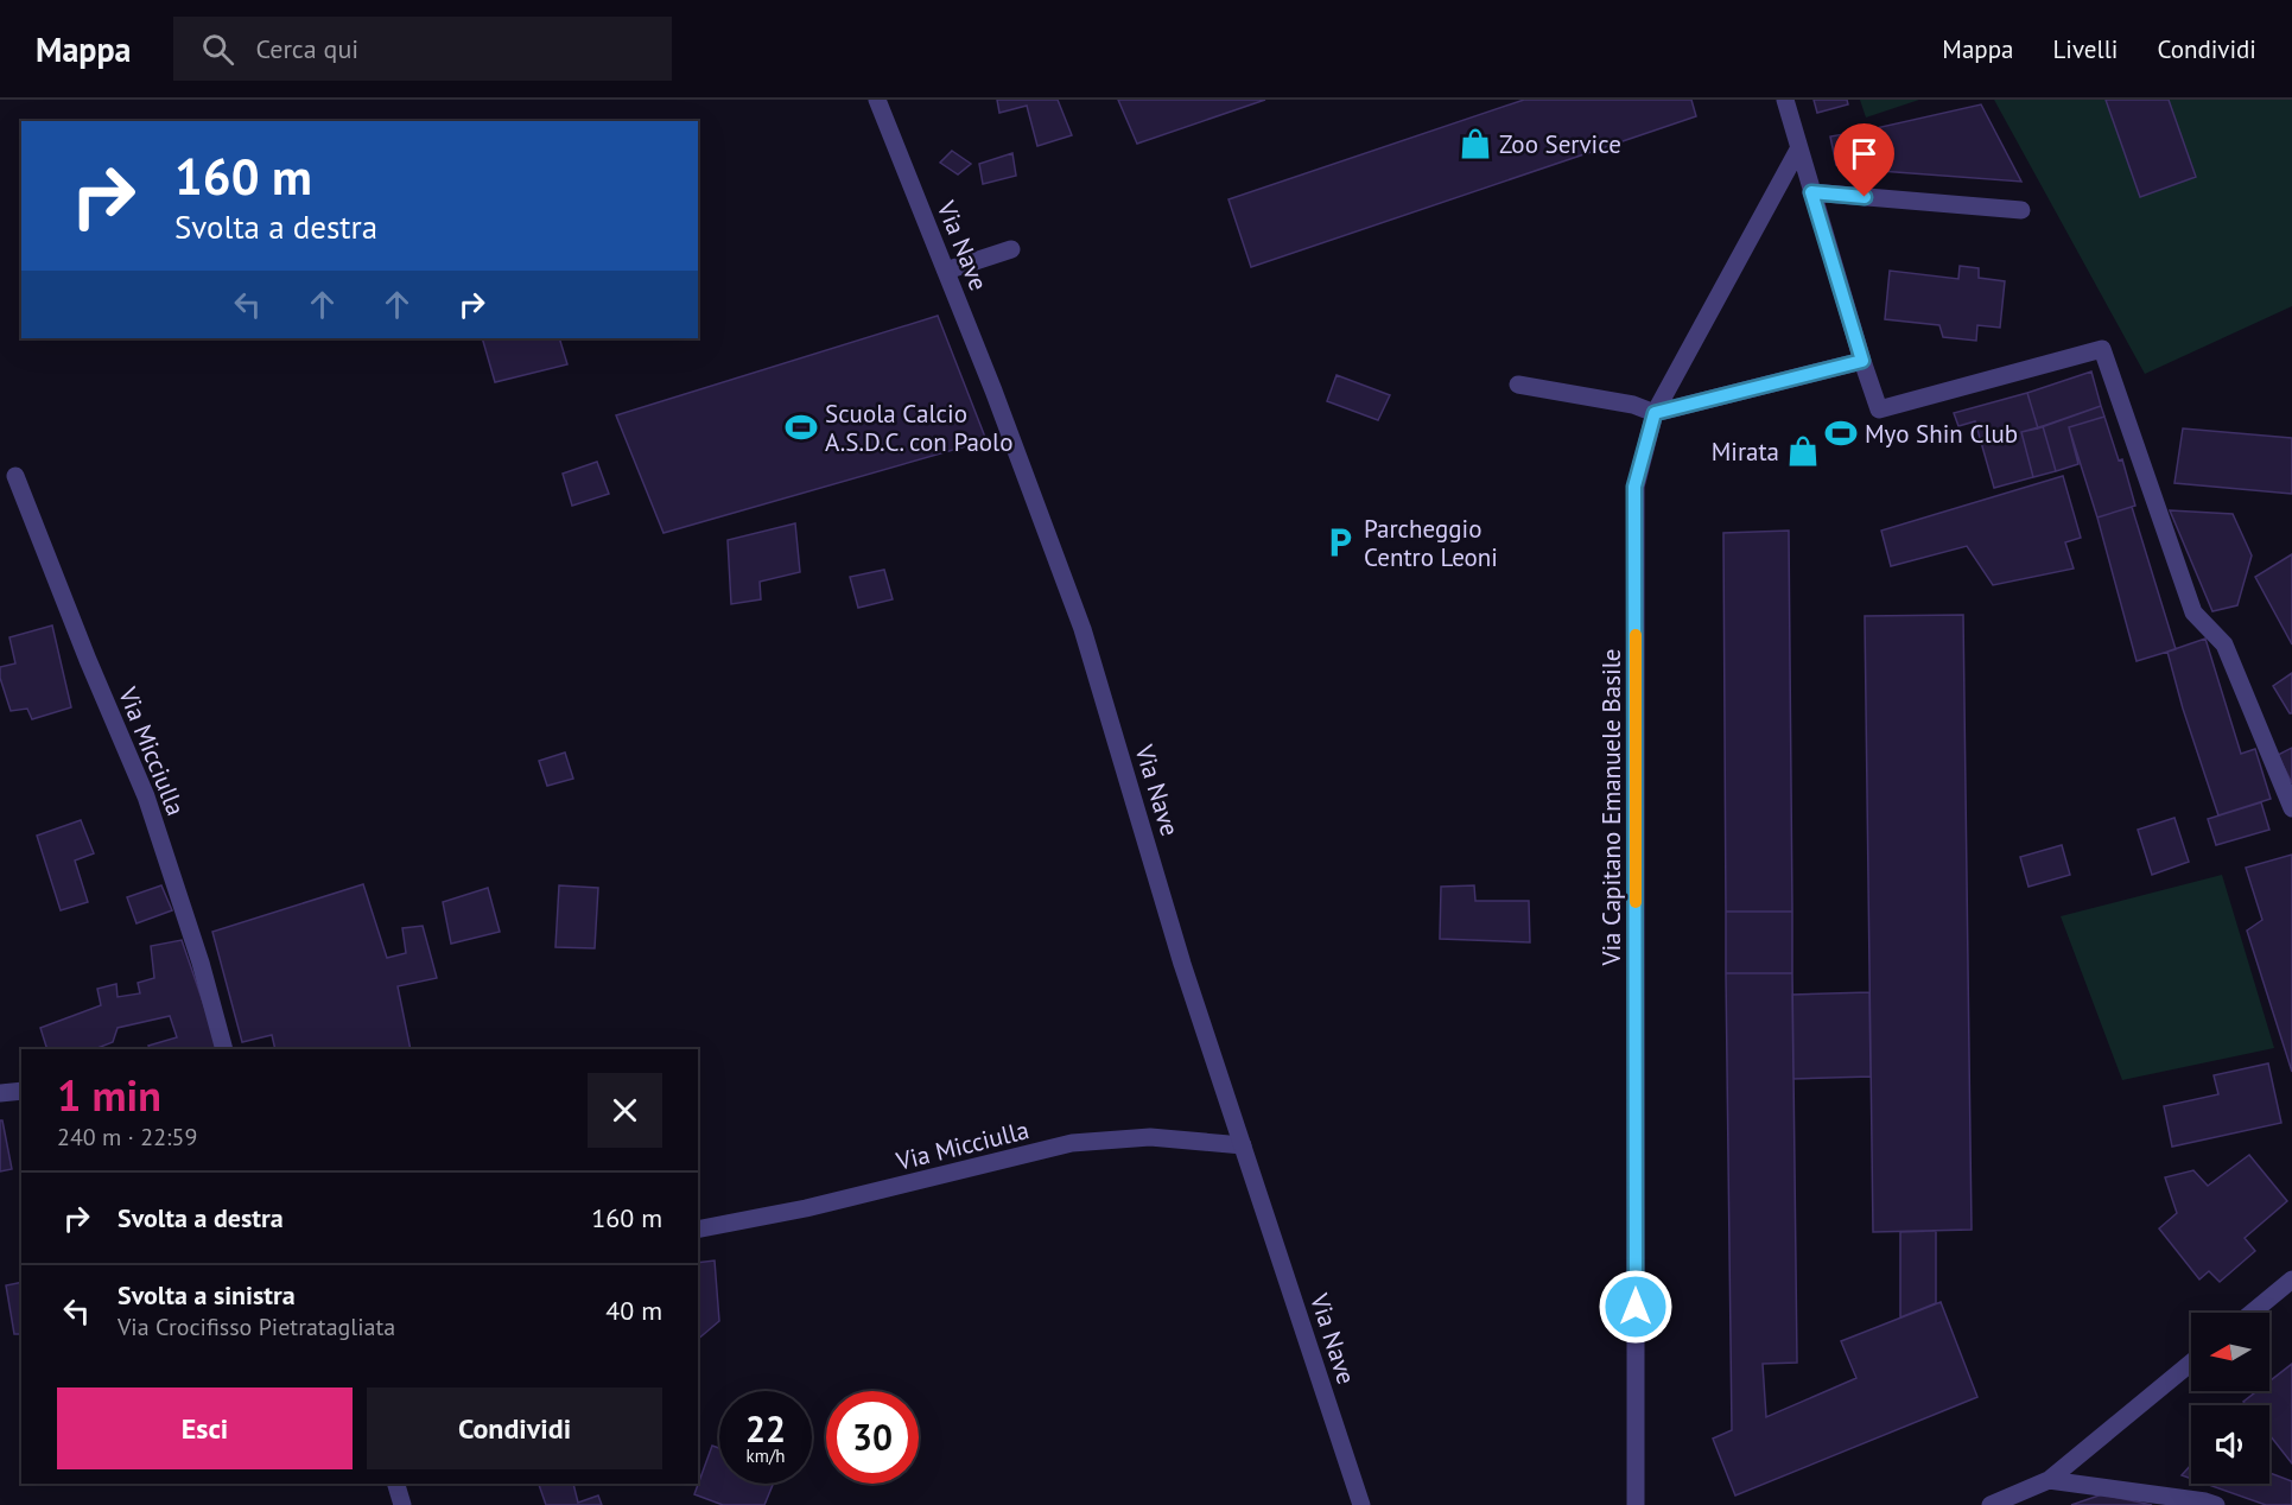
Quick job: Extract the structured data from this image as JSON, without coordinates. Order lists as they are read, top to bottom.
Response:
{
  "streets": {
    "street": ["Via Nave", "Via Micciulla", "Via Capitano Emanuele Basile"]
  },
  "crossings": [
    ["Via Nave", "Via Micciulla"]
  ],
  "places": {
    "shop": ["Zoo Service", "Mirata"],
    "sports": ["Scuola Calcio A.S.D.C. con Paolo", "Myo Shin Club"],
    "parking": ["Parcheggio Centro Leoni"]
  },
  "north": "left",
  "page": {
    "header": "Mappa",
    "search": "Cerca qui",
    "nav": ["Mappa", "Livelli", "Condividi"],
    "turn": ["160 m", "Svolta a destra"],
    "heading": ["1 min", "240 m · 22:59"],
    "list": [
      {
        "name": "Svolta a destra",
        "value": "160 m"
      },
      {
        "name": "Svolta a sinistra",
        "note": "Via Crocifisso Pietratagliata",
        "value": "40 m"
      }
    ],
    "buttons": ["Esci", "Condividi"],
    "speed": "22 km/h",
    "limit": "30"
  }
}
